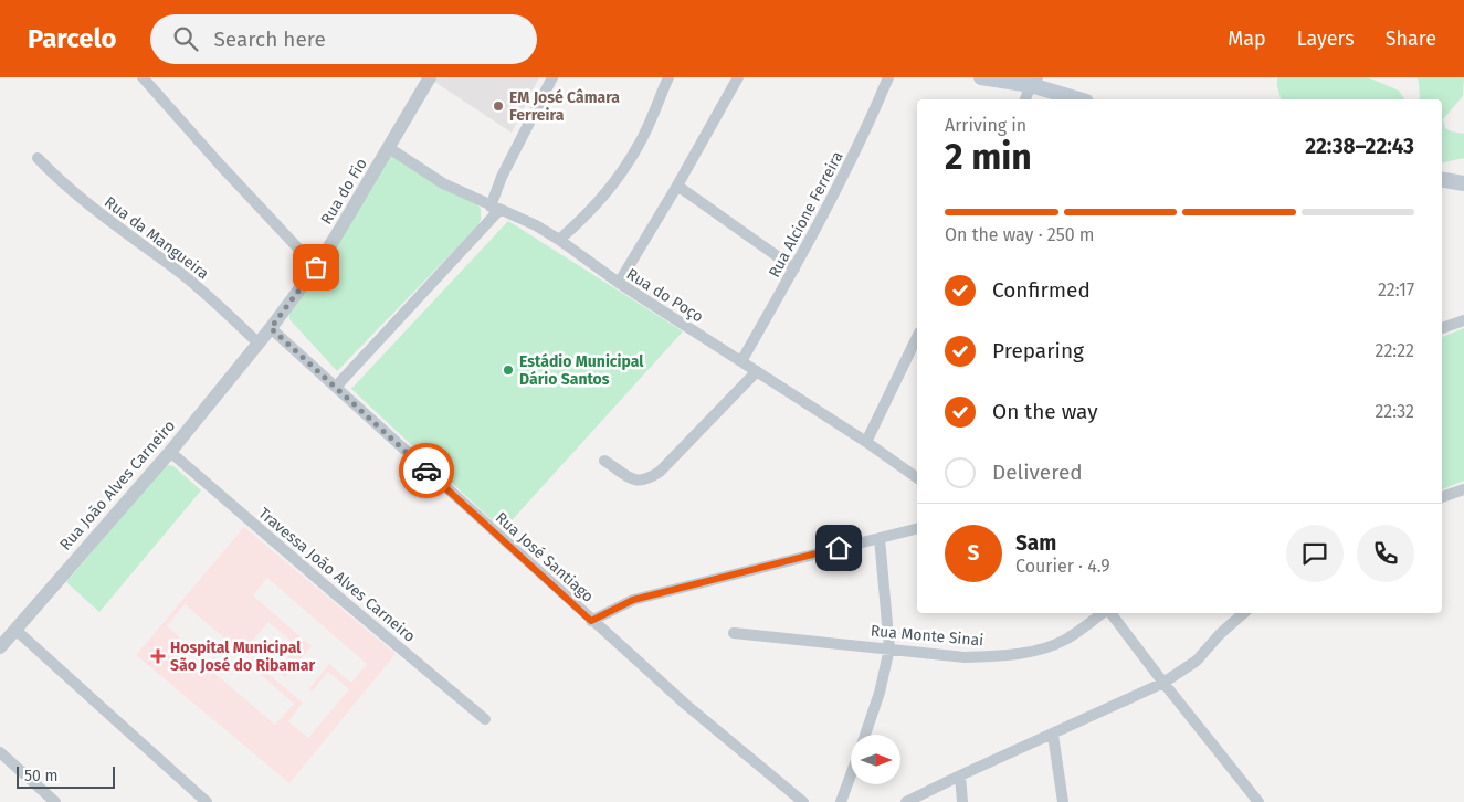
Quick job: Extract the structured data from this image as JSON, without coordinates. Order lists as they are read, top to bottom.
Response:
{
  "streets": {
    "street": [
      "Rua do Fio",
      "Rua Alcione Ferreira",
      "Rua da Mangueira",
      "Rua do Poço",
      "Rua João Alves Carneiro",
      "Rua José Santiago",
      "Travessa João Alves Carneiro",
      "Rua Monte Sinai"
    ]
  },
  "crossings": [
    ["Rua do Fio", "Rua da Mangueira"],
    ["Rua do Fio", "Rua do Poço"],
    ["Rua do Fio", "Rua João Alves Carneiro"],
    ["Rua do Fio", "Rua José Santiago"],
    ["Rua Alcione Ferreira", "Rua do Poço"],
    ["Rua da Mangueira", "Rua João Alves Carneiro"],
    ["Rua João Alves Carneiro", "Travessa João Alves Carneiro"]
  ],
  "places": {
    "other": ["EM José Câmara Ferreira", "Estádio Municipal Dário Santos"],
    "health": ["Hospital Municipal São José do Ribamar"]
  },
  "scale_bar": "50 m",
  "north": "right",
  "page": {
    "header": "Parcelo",
    "search": "Search here",
    "nav": ["Map", "Layers", "Share"],
    "heading": ["2 min", "Arriving in", "22:38–22:43"],
    "panel": ["Sam", "Courier · 4.9"],
    "bar": "On the way · 250 m",
    "list": [
      ["Confirmed", "22:17"],
      ["Preparing", "22:22"],
      ["On the way", "22:32"],
      "Delivered"
    ],
    "round": "S",
    "scale": "50 m"
  }
}
